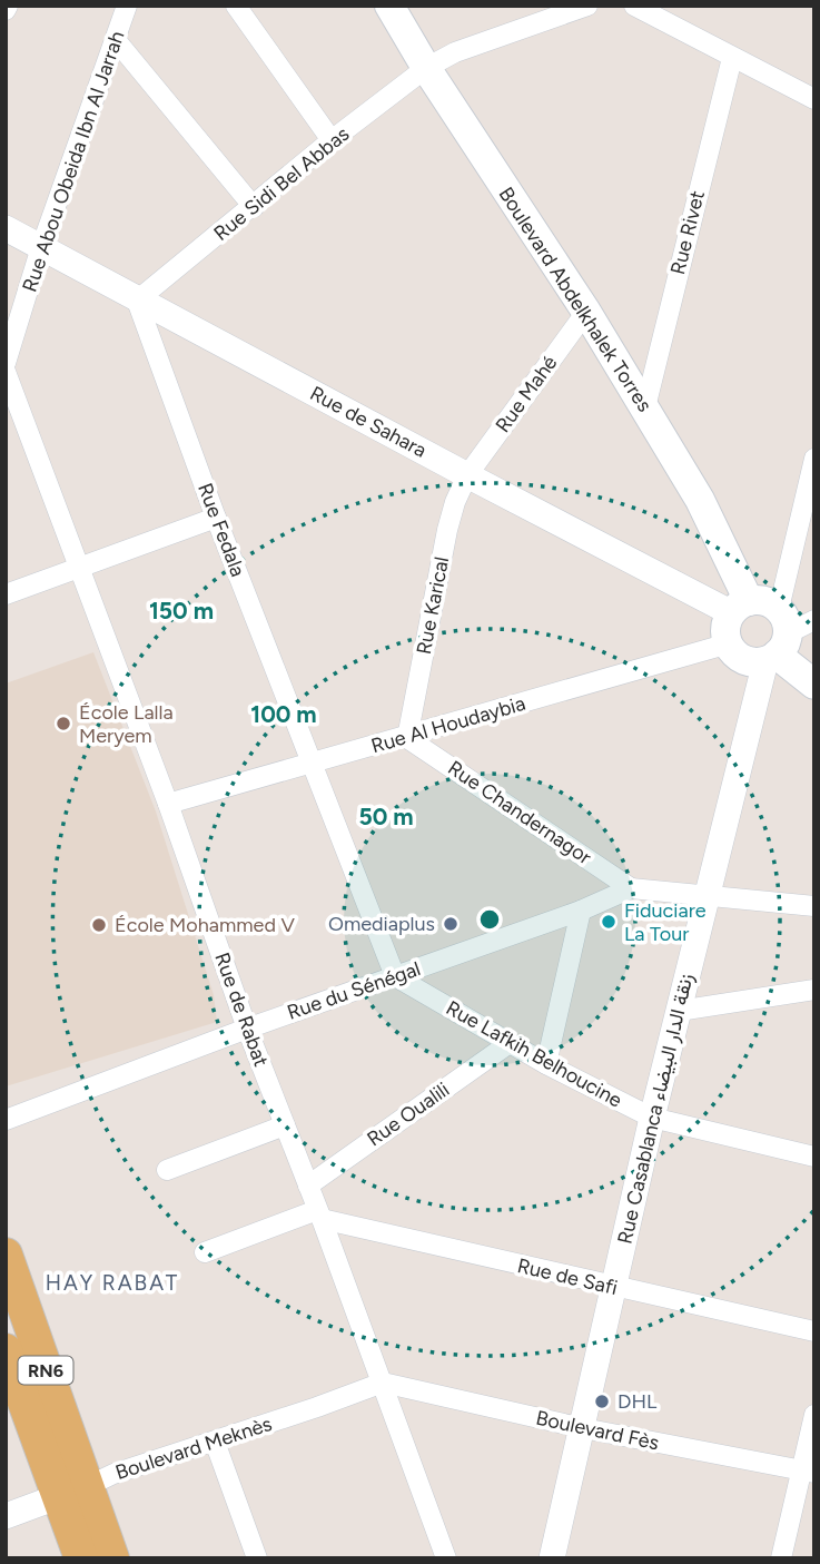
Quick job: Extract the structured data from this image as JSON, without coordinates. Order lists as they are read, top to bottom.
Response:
{
  "streets": {
    "main road": ["Boulevard Abdelkhalek Torres", "RN6"],
    "street": [
      "Rue Abou Obeida Ibn Al Jarrah",
      "Rue Sidi Bel Abbas",
      "Rue Rivet",
      "Rue Mahé",
      "Rue de Sahara",
      "Rue Fedala",
      "Rue Karical",
      "Rue Al Houdaybia",
      "Rue Chandernagor",
      "Rue du Sénégal",
      "Rue de Rabat",
      "Rue Lafkih Belhoucine",
      "Rue Casablanca زنقة الدار البيضاء",
      "Rue Oualili",
      "Rue de Safi",
      "Boulevard Fès",
      "Boulevard Meknès"
    ]
  },
  "crossings": [
    ["Rue Abou Obeida Ibn Al Jarrah", "Rue de Sahara"],
    ["Rue Sidi Bel Abbas", "Boulevard Abdelkhalek Torres"],
    ["Rue Sidi Bel Abbas", "Rue de Sahara"],
    ["Rue Sidi Bel Abbas", "Rue Fedala"],
    ["Rue Rivet", "Boulevard Abdelkhalek Torres"],
    ["Boulevard Abdelkhalek Torres", "Rue Mahé"],
    ["Boulevard Abdelkhalek Torres", "Rue de Sahara"],
    ["Boulevard Abdelkhalek Torres", "Rue Al Houdaybia"],
    ["Boulevard Abdelkhalek Torres", "Rue Casablanca زنقة الدار البيضاء"],
    ["Rue Mahé", "Rue de Sahara"],
    ["Rue Mahé", "Rue Karical"],
    ["Rue de Sahara", "Rue Fedala"],
    ["Rue de Sahara", "Rue Karical"],
    ["Rue de Sahara", "Rue Al Houdaybia"],
    ["Rue de Sahara", "Rue Casablanca زنقة الدار البيضاء"],
    ["Rue Fedala", "Rue Al Houdaybia"],
    ["Rue Fedala", "Rue du Sénégal"],
    ["Rue Fedala", "Rue Lafkih Belhoucine"],
    ["Rue Karical", "Rue Al Houdaybia"],
    ["Rue Karical", "Rue Chandernagor"],
    ["Rue Al Houdaybia", "Rue Chandernagor"],
    ["Rue Al Houdaybia", "Rue de Rabat"],
    ["Rue Al Houdaybia", "Rue Casablanca زنقة الدار البيضاء"],
    ["Rue Chandernagor", "Rue du Sénégal"],
    ["Rue du Sénégal", "Rue de Rabat"],
    ["Rue du Sénégal", "Rue Lafkih Belhoucine"],
    ["Rue de Rabat", "Rue Oualili"],
    ["Rue de Rabat", "Rue de Safi"],
    ["Rue de Rabat", "Boulevard Fès"],
    ["Rue de Rabat", "Boulevard Meknès"],
    ["Rue Lafkih Belhoucine", "Rue Casablanca زنقة الدار البيضاء"],
    ["Rue Lafkih Belhoucine", "Rue Oualili"],
    ["Rue Casablanca زنقة الدار البيضاء", "Rue de Safi"],
    ["Rue Casablanca زنقة الدار البيضاء", "Boulevard Fès"],
    ["RN6", "Boulevard Meknès"],
    ["Boulevard Fès", "Boulevard Meknès"]
  ],
  "districts": ["HAY RABAT"],
  "places": [
    "École Lalla Meryem",
    "Fiduciare La Tour",
    "Omediaplus",
    "École Mohammed V",
    "DHL"
  ],
  "rings": ["150 m", "100 m", "50 m"]
}
